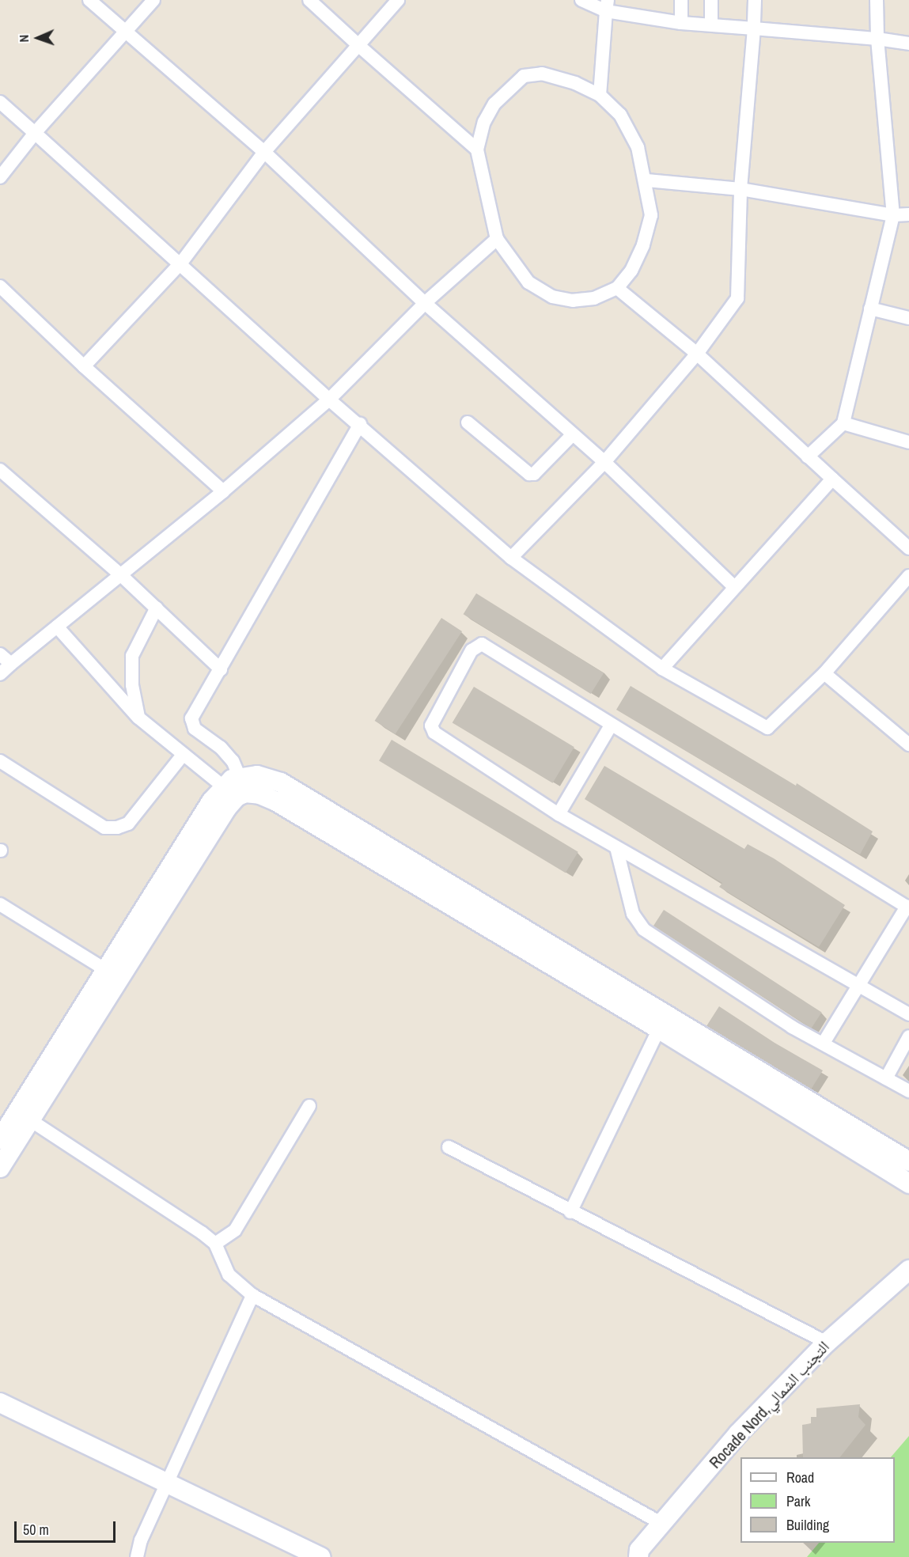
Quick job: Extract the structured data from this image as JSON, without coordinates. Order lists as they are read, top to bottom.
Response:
{
  "streets": {
    "street": ["Rocade Nord,التجنب الشمالي"]
  },
  "legend": ["Road", "Park", "Building"],
  "scale_bar": "50 m",
  "north": "left"
}
